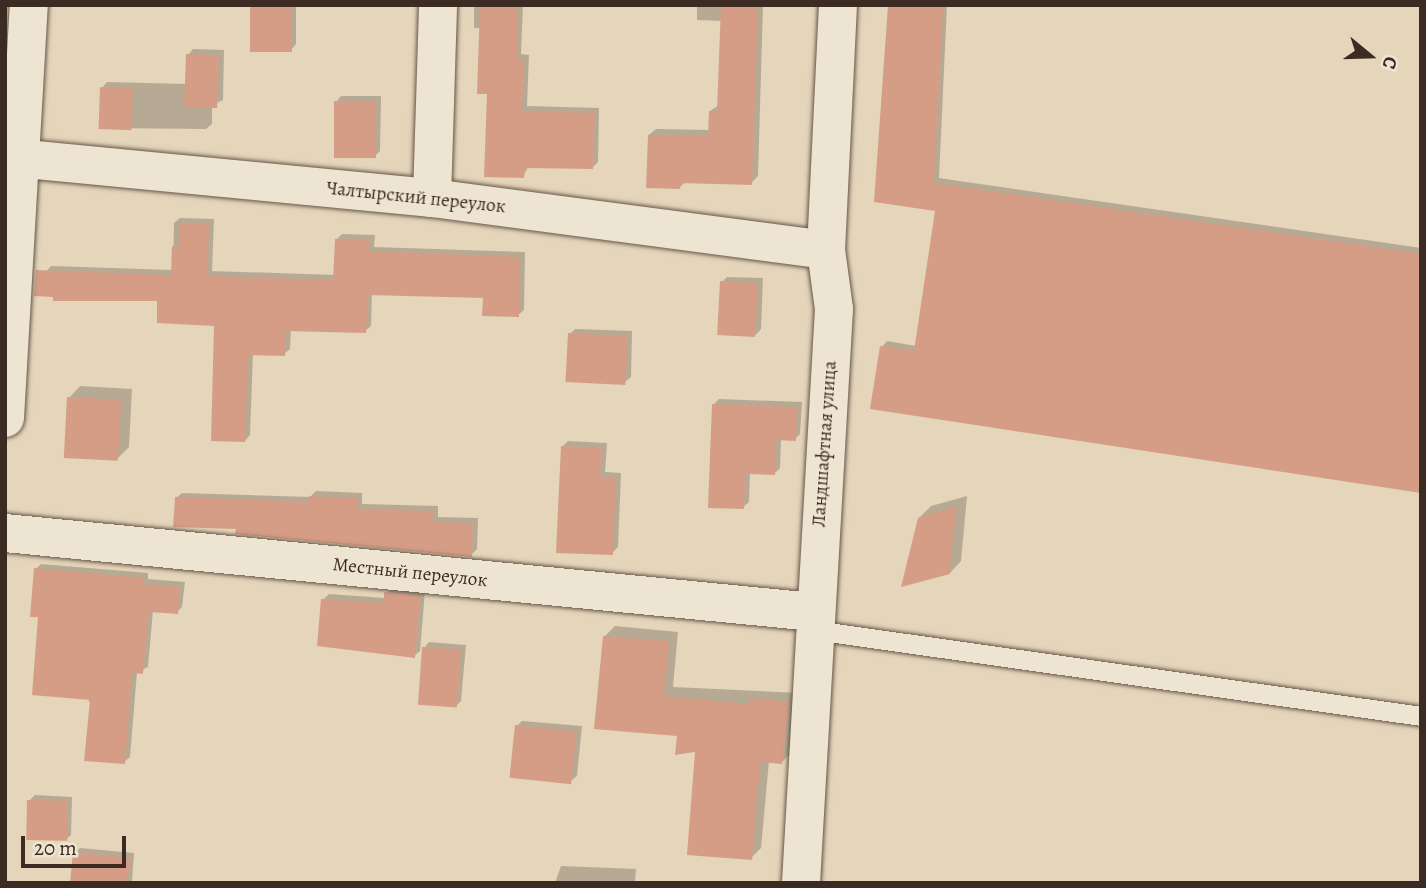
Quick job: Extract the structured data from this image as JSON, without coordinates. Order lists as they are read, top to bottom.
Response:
{
  "streets": {
    "street": ["Чалтырский переулок", "Ландшафтная улица", "Местный переулок"]
  },
  "crossings": [
    ["Чалтырский переулок", "Ландшафтная улица"],
    ["Ландшафтная улица", "Местный переулок"]
  ],
  "scale_bar": "20 m",
  "north": "right"
}
